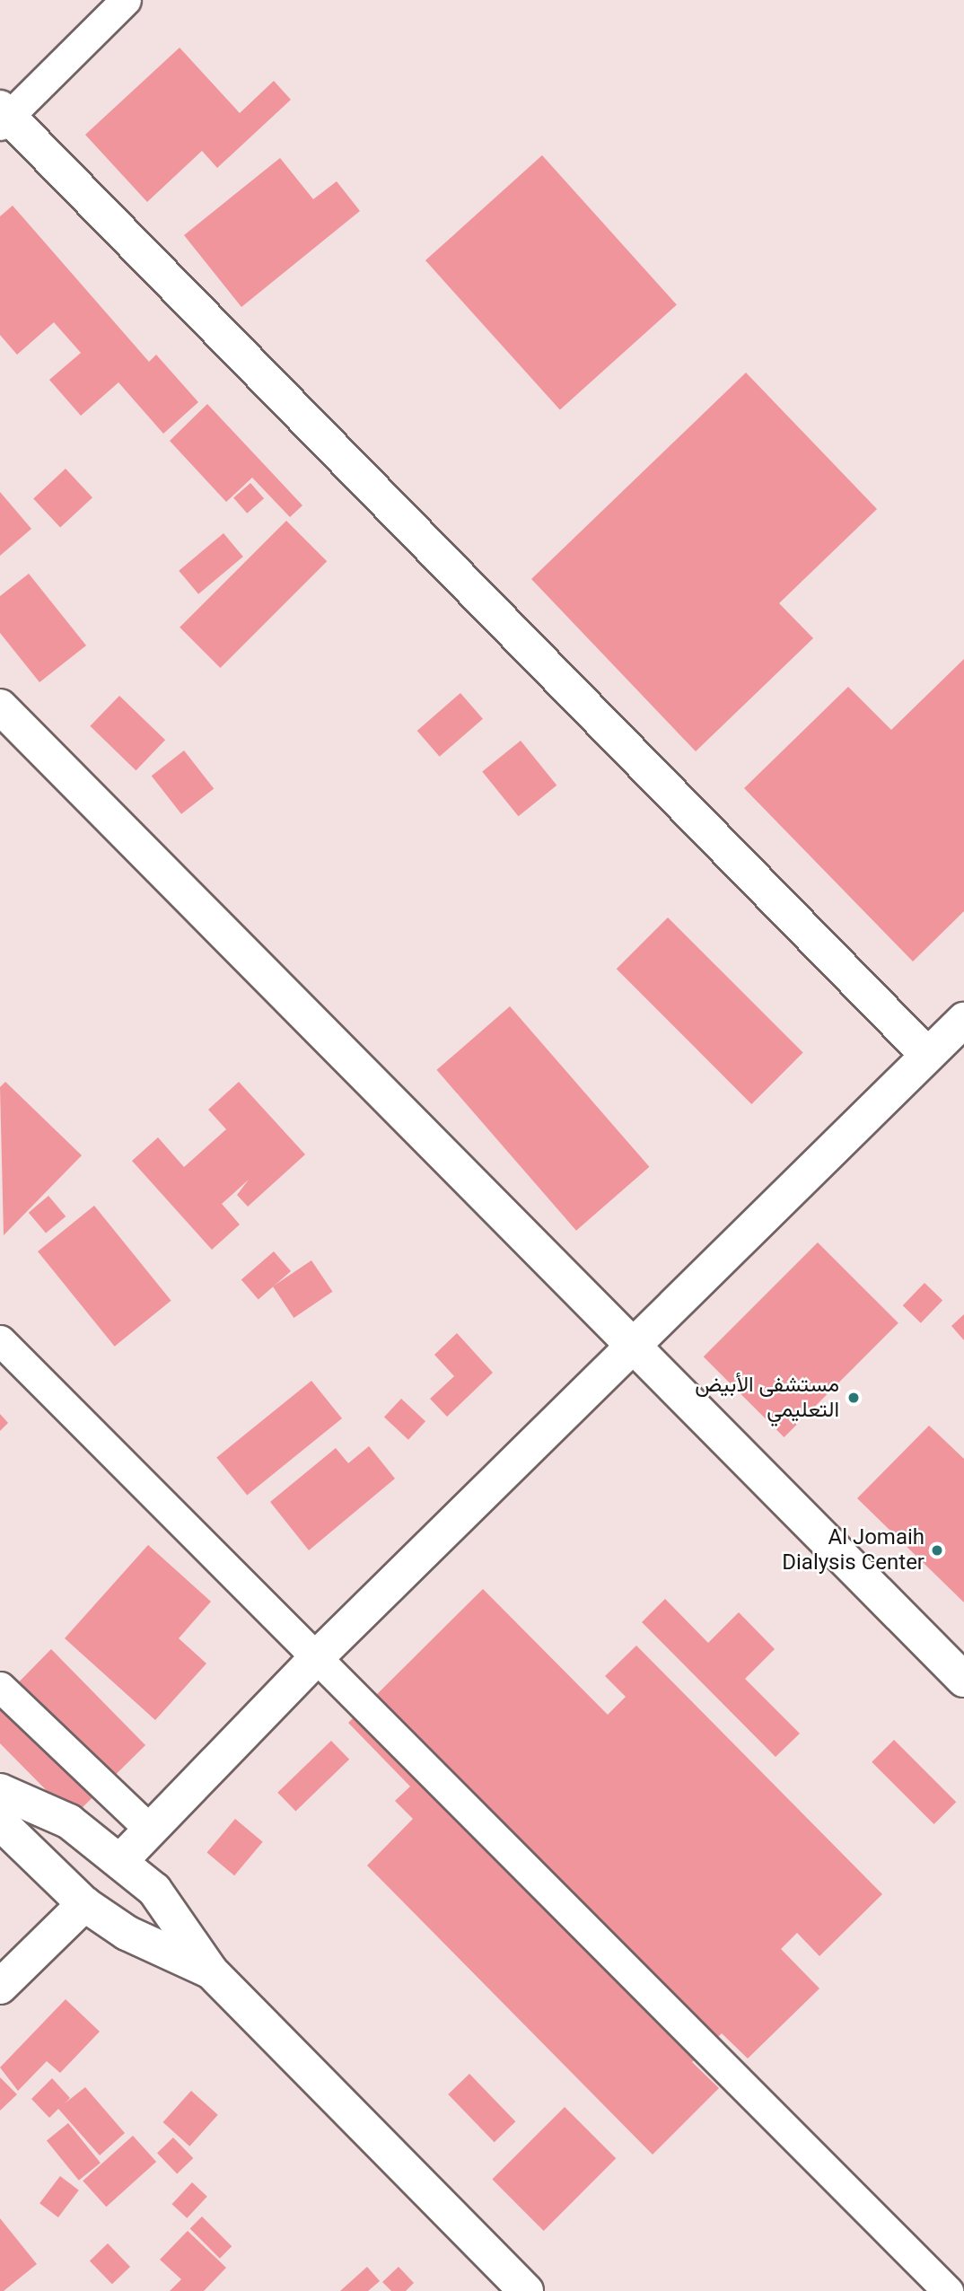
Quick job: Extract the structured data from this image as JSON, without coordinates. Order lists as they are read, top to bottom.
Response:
{
  "places": ["مستشفى الأبيض التعليمي", "Al Jomaih Dialysis Center"]
}
